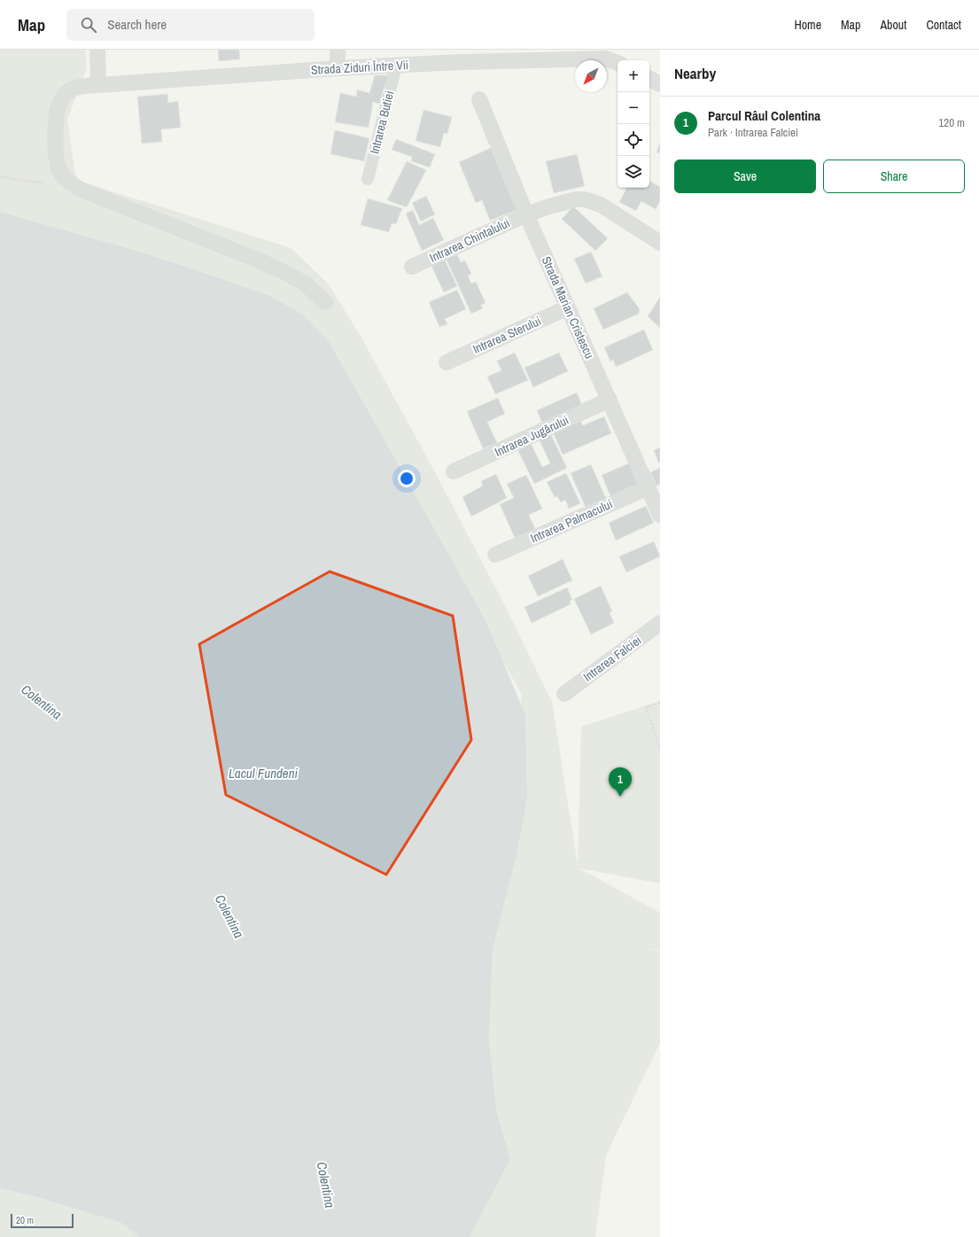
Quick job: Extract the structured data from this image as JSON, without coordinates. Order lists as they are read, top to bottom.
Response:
{
  "streets": {
    "street": [
      "Strada Ziduri Între Vii",
      "Intrarea Butiei",
      "Intrarea Chintalului",
      "Strada Marian Cristescu",
      "Intrarea Sterului",
      "Intrarea Jugărului",
      "Intrarea Palmacului",
      "Intrarea Falciei"
    ]
  },
  "crossings": [
    ["Strada Ziduri Între Vii", "Intrarea Butiei"],
    ["Intrarea Chintalului", "Strada Marian Cristescu"],
    ["Strada Marian Cristescu", "Intrarea Sterului"],
    ["Strada Marian Cristescu", "Intrarea Jugărului"],
    ["Strada Marian Cristescu", "Intrarea Palmacului"]
  ],
  "water": ["Colentina", "Lacul Fundeni"],
  "scale_bar": "20 m",
  "north": "bottom left",
  "page": {
    "header": "Map",
    "search": "Search here",
    "nav": [
      "Home",
      "Map",
      "About",
      "Contact"
    ],
    "heading": "Nearby",
    "map_buttons": ["+", "−"],
    "list": [
      {
        "mark": "1",
        "name": "Parcul Râul Colentina",
        "note": "Park · Intrarea Falciei",
        "value": "120 m"
      }
    ],
    "buttons": ["Save", "Share"],
    "pins": "1",
    "scale": "20 m"
  }
}
